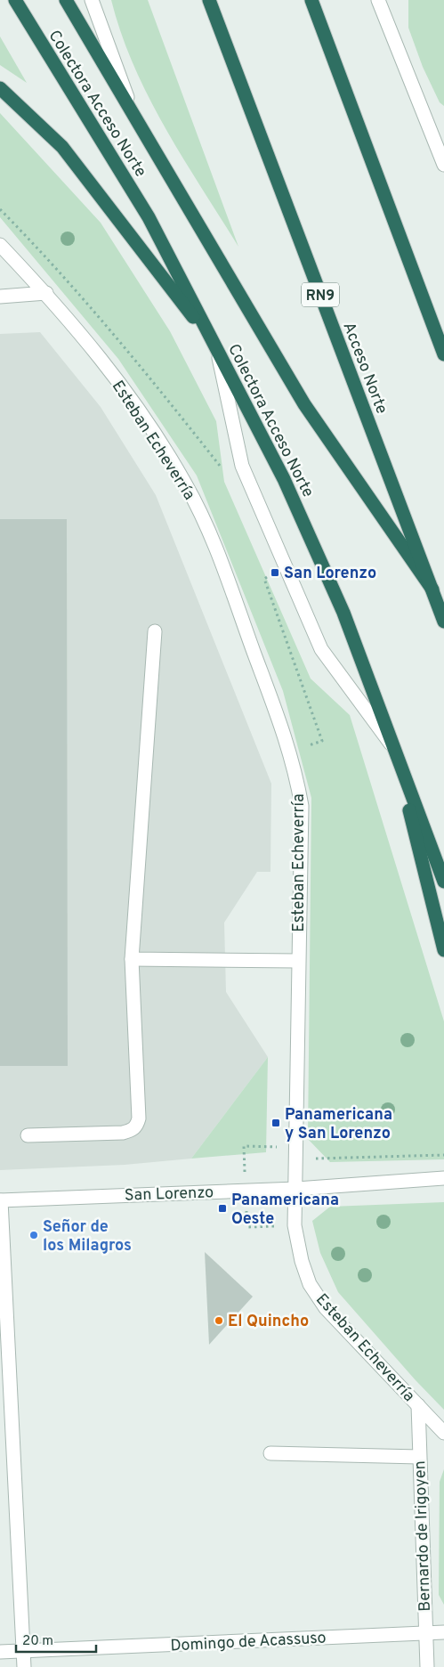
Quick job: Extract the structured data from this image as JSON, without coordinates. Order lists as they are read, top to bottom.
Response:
{
  "streets": {
    "highway": ["Colectora Acceso Norte", "RN9", "Acceso Norte"],
    "street": [
      "Esteban Echeverría",
      "San Lorenzo",
      "Bernardo de Irigoyen",
      "Domingo de Acassuso"
    ]
  },
  "crossings": [
    ["Esteban Echeverría", "San Lorenzo"],
    ["Esteban Echeverría", "Bernardo de Irigoyen"],
    ["Bernardo de Irigoyen", "Domingo de Acassuso"]
  ],
  "places": {
    "transit": ["San Lorenzo", "Panamericana y San Lorenzo", "Panamericana Oeste"],
    "other": ["Señor de los Milagros", "El Quincho"]
  },
  "scale_bar": "20 m"
}
